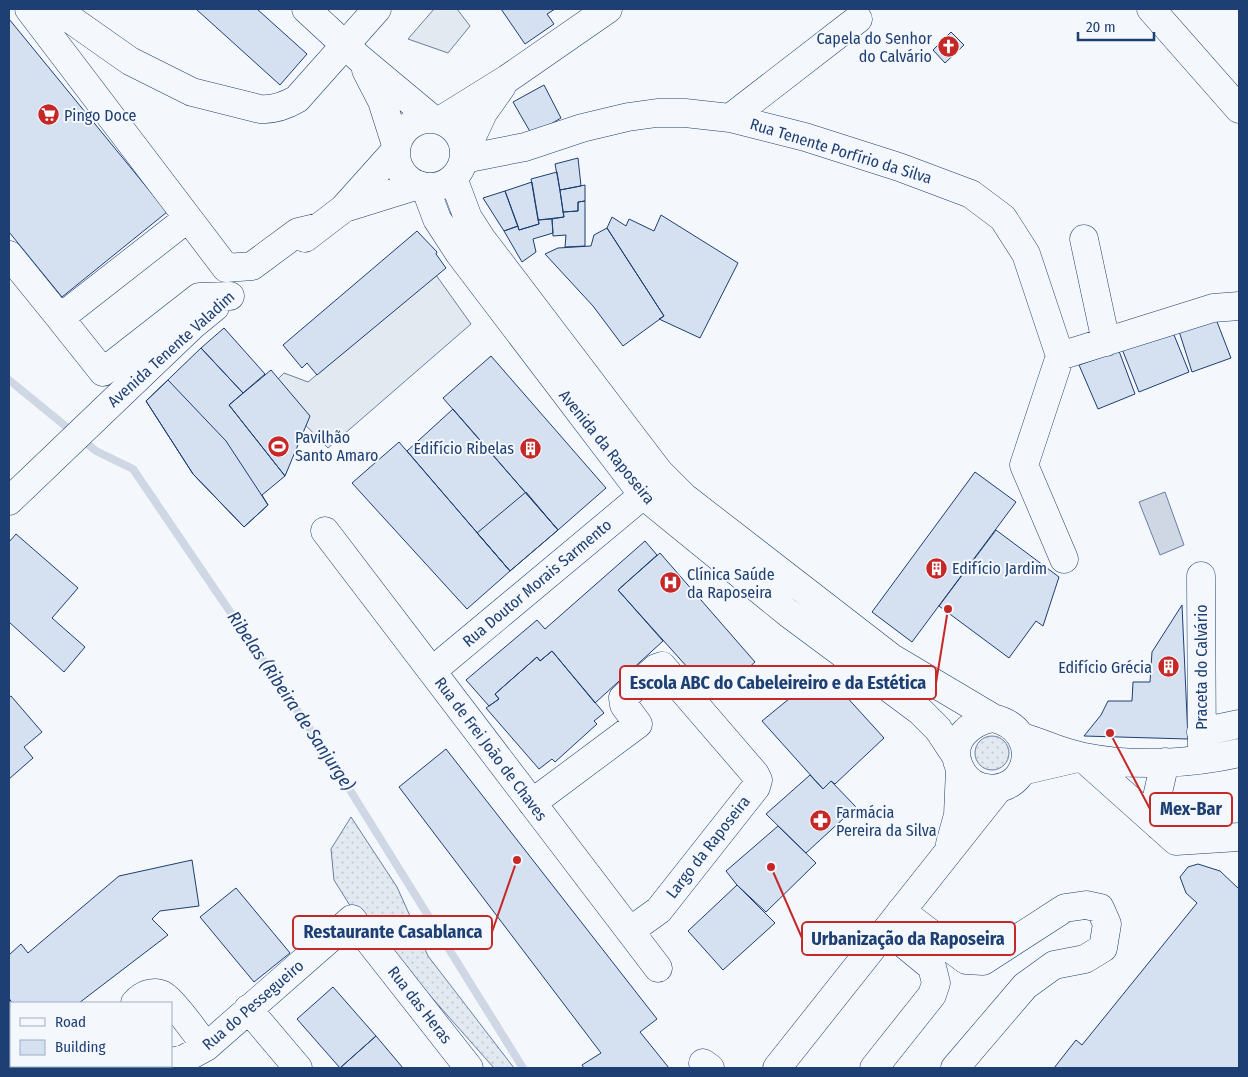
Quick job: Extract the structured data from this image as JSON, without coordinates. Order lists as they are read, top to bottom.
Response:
{
  "streets": {
    "street": [
      "Rua Tenente Porfírio da Silva",
      "Avenida Tenente Valadim",
      "Avenida da Raposeira",
      "Rua Doutor Morais Sarmento",
      "Praceta do Calvário",
      "Rua de Frei João de Chaves",
      "Largo da Raposeira",
      "Rua do Pessegueiro",
      "Rua das Heras"
    ]
  },
  "crossings": [
    ["Rua Tenente Porfírio da Silva", "Avenida Tenente Valadim"],
    ["Rua Tenente Porfírio da Silva", "Avenida da Raposeira"],
    ["Avenida Tenente Valadim", "Avenida da Raposeira"],
    ["Avenida da Raposeira", "Rua Doutor Morais Sarmento"],
    ["Avenida da Raposeira", "Praceta do Calvário"],
    ["Rua Doutor Morais Sarmento", "Rua de Frei João de Chaves"],
    ["Rua de Frei João de Chaves", "Largo da Raposeira"],
    ["Rua do Pessegueiro", "Rua das Heras"]
  ],
  "water": ["Ribelas (Ribeira de Sanjurge)"],
  "places": {
    "church": ["Capela do Senhor do Calvário"],
    "supermarket": ["Pingo Doce"],
    "sports": ["Pavilhão Santo Amaro"],
    "building": ["Edifício Ribelas", "Edifício Jardim", "Edifício Grécia"],
    "hospital": ["Clínica Saúde da Raposeira"],
    "other": [
      "Escola ABC do Cabeleireiro e da Estética",
      "Mex-Bar",
      "Restaurante Casablanca",
      "Urbanização da Raposeira"
    ],
    "pharmacy": ["Farmácia Pereira da Silva"]
  },
  "legend": ["Road", "Building"],
  "scale_bar": "20 m"
}
